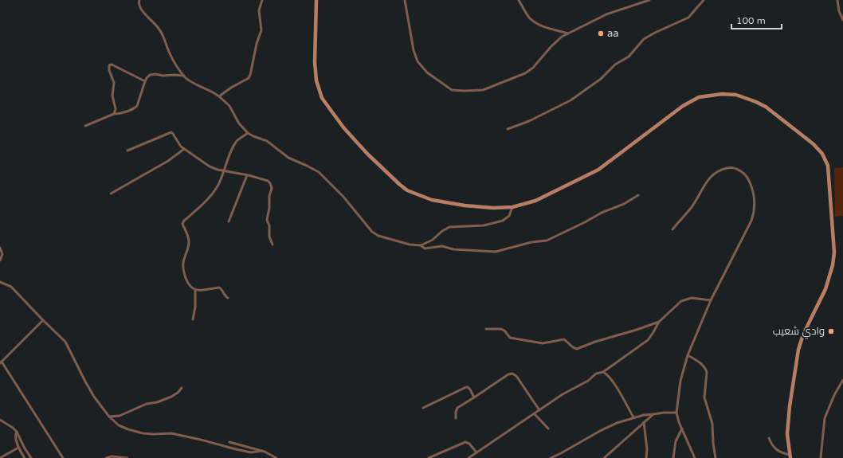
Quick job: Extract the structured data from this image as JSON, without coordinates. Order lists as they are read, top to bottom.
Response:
{
  "places": ["aa", "وادي شعيب"],
  "scale_bar": "100 m"
}
